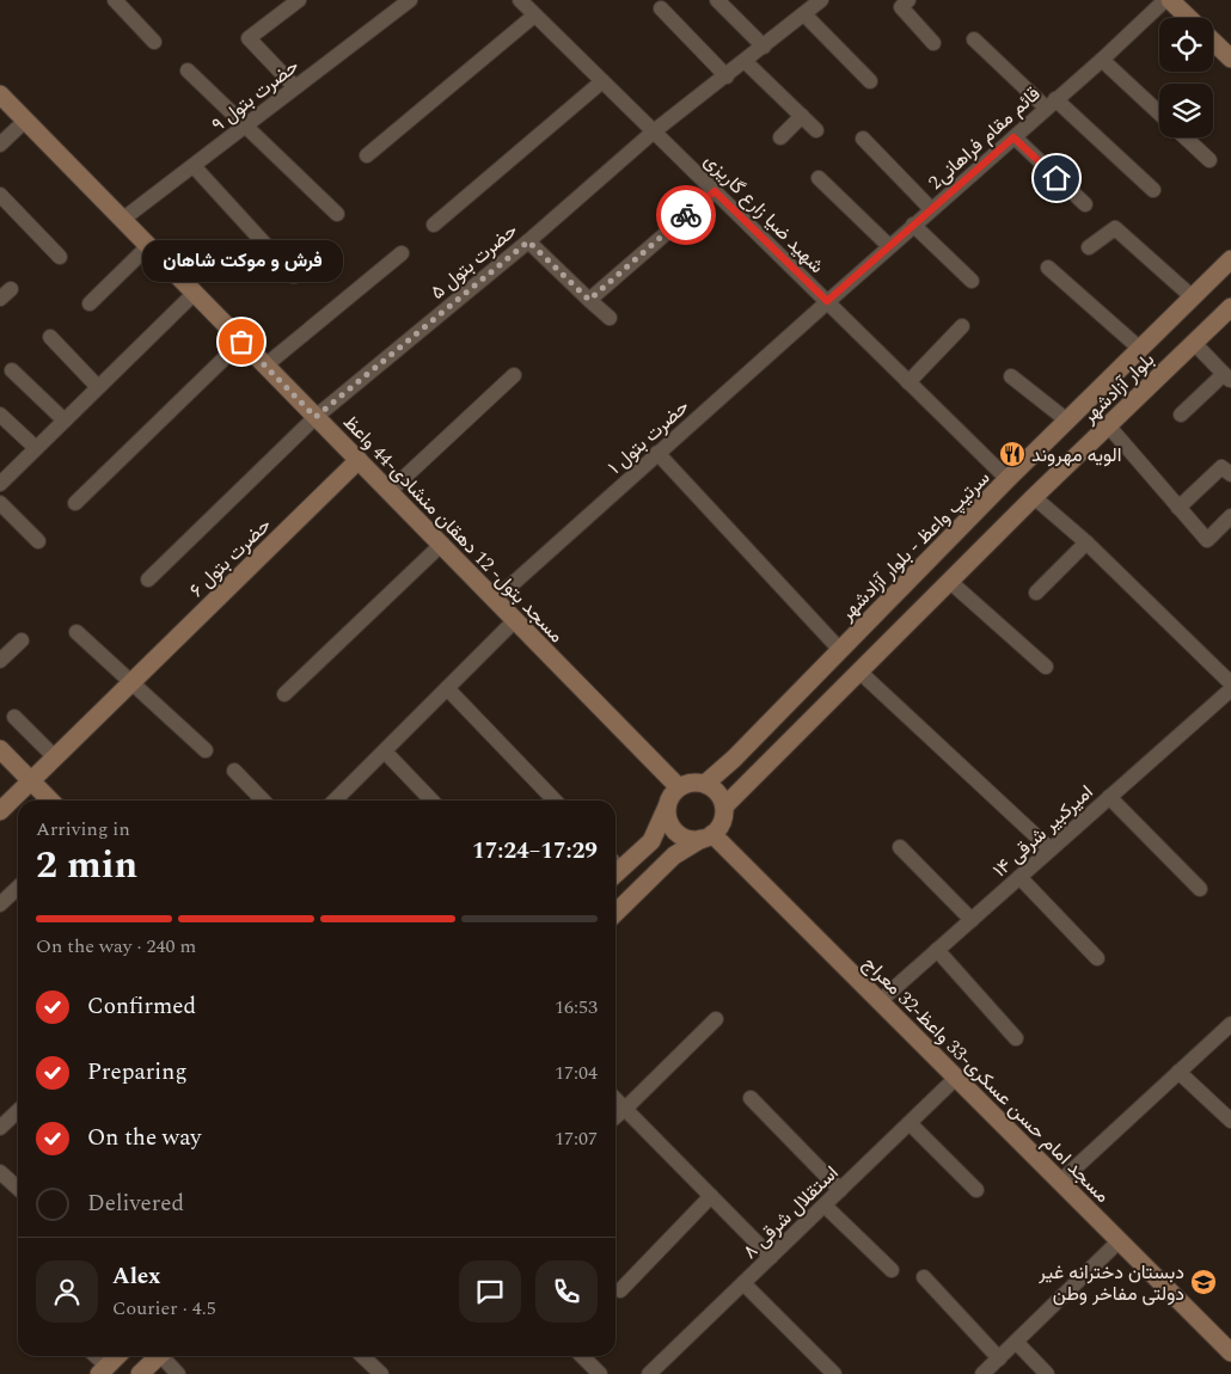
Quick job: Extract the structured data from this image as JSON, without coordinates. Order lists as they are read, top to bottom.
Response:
{
  "streets": {
    "street": [
      "حضرت بتول ۹",
      "2قائم مقام فراهانی",
      "شهید ضیا زارع گاریزی",
      "حضرت بتول ۵",
      "بلوار آزادشهر",
      "حضرت بتول ۱",
      "مسجد بتول- 12 دهقان منشادی-44 واعظ",
      "سرتیپ واعظ - بلوار آزادشهر",
      "حضرت بتول ۶",
      "۱۴ امیرکبیر شرقی",
      "مسجد امام حسن عسکری-33 واعظ-32 معراج",
      "استقلال شرقی ۸"
    ]
  },
  "crossings": [
    ["حضرت بتول ۹", "مسجد بتول- 12 دهقان منشادی-44 واعظ"],
    ["2قائم مقام فراهانی", "شهید ضیا زارع گاریزی"],
    ["2قائم مقام فراهانی", "حضرت بتول ۱"],
    ["شهید ضیا زارع گاریزی", "حضرت بتول ۵"],
    ["شهید ضیا زارع گاریزی", "حضرت بتول ۱"],
    ["شهید ضیا زارع گاریزی", "سرتیپ واعظ - بلوار آزادشهر"],
    ["حضرت بتول ۵", "مسجد بتول- 12 دهقان منشادی-44 واعظ"],
    ["حضرت بتول ۱", "مسجد بتول- 12 دهقان منشادی-44 واعظ"],
    ["مسجد بتول- 12 دهقان منشادی-44 واعظ", "سرتیپ واعظ - بلوار آزادشهر"],
    ["مسجد بتول- 12 دهقان منشادی-44 واعظ", "حضرت بتول ۶"],
    ["مسجد بتول- 12 دهقان منشادی-44 واعظ", "مسجد امام حسن عسکری-33 واعظ-32 معراج"],
    ["سرتیپ واعظ - بلوار آزادشهر", "مسجد امام حسن عسکری-33 واعظ-32 معراج"],
    ["۱۴ امیرکبیر شرقی", "مسجد امام حسن عسکری-33 واعظ-32 معراج"],
    ["مسجد امام حسن عسکری-33 واعظ-32 معراج", "استقلال شرقی ۸"]
  ],
  "places": {
    "other": ["فرش و موکت شاهان"],
    "restaurant": ["الویه مهروند"],
    "school or university": ["دبستان دخترانه غیر دولتی مفاخر وطن"]
  },
  "page": {
    "bubble": "فرش و موکت شاهان",
    "heading": ["2 min", "Arriving in", "17:24–17:29"],
    "panel": ["Alex", "Courier · 4.5"],
    "bar": "On the way · 240 m",
    "list": [
      ["Confirmed", "16:53"],
      ["Preparing", "17:04"],
      ["On the way", "17:07"],
      "Delivered"
    ]
  }
}
